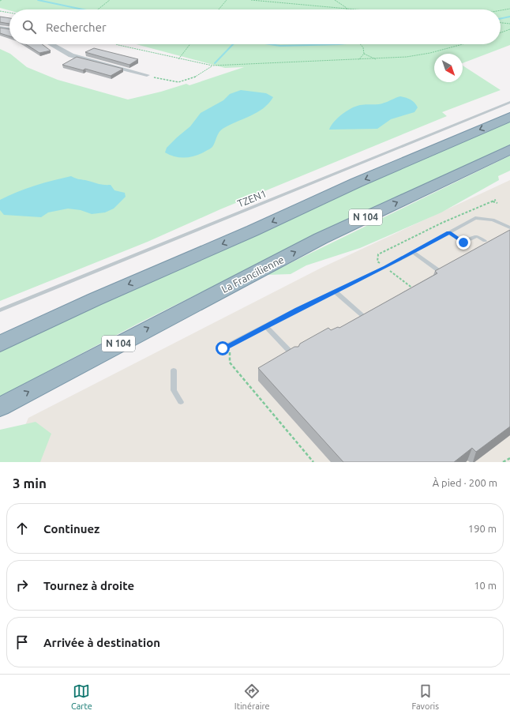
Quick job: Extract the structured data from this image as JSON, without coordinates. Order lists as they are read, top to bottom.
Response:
{
  "streets": {
    "highway": ["N 104", "La Francilienne"],
    "lane": ["TZEN1"]
  },
  "north": "bottom right",
  "page": {
    "search": "Rechercher",
    "heading": ["3 min", "À pied · 200 m"],
    "list": [
      ["Continuez", "190 m"],
      ["Tournez à droite", "10 m"],
      "Arrivée à destination"
    ],
    "nav": ["Carte", "Itinéraire", "Favoris"]
  }
}
